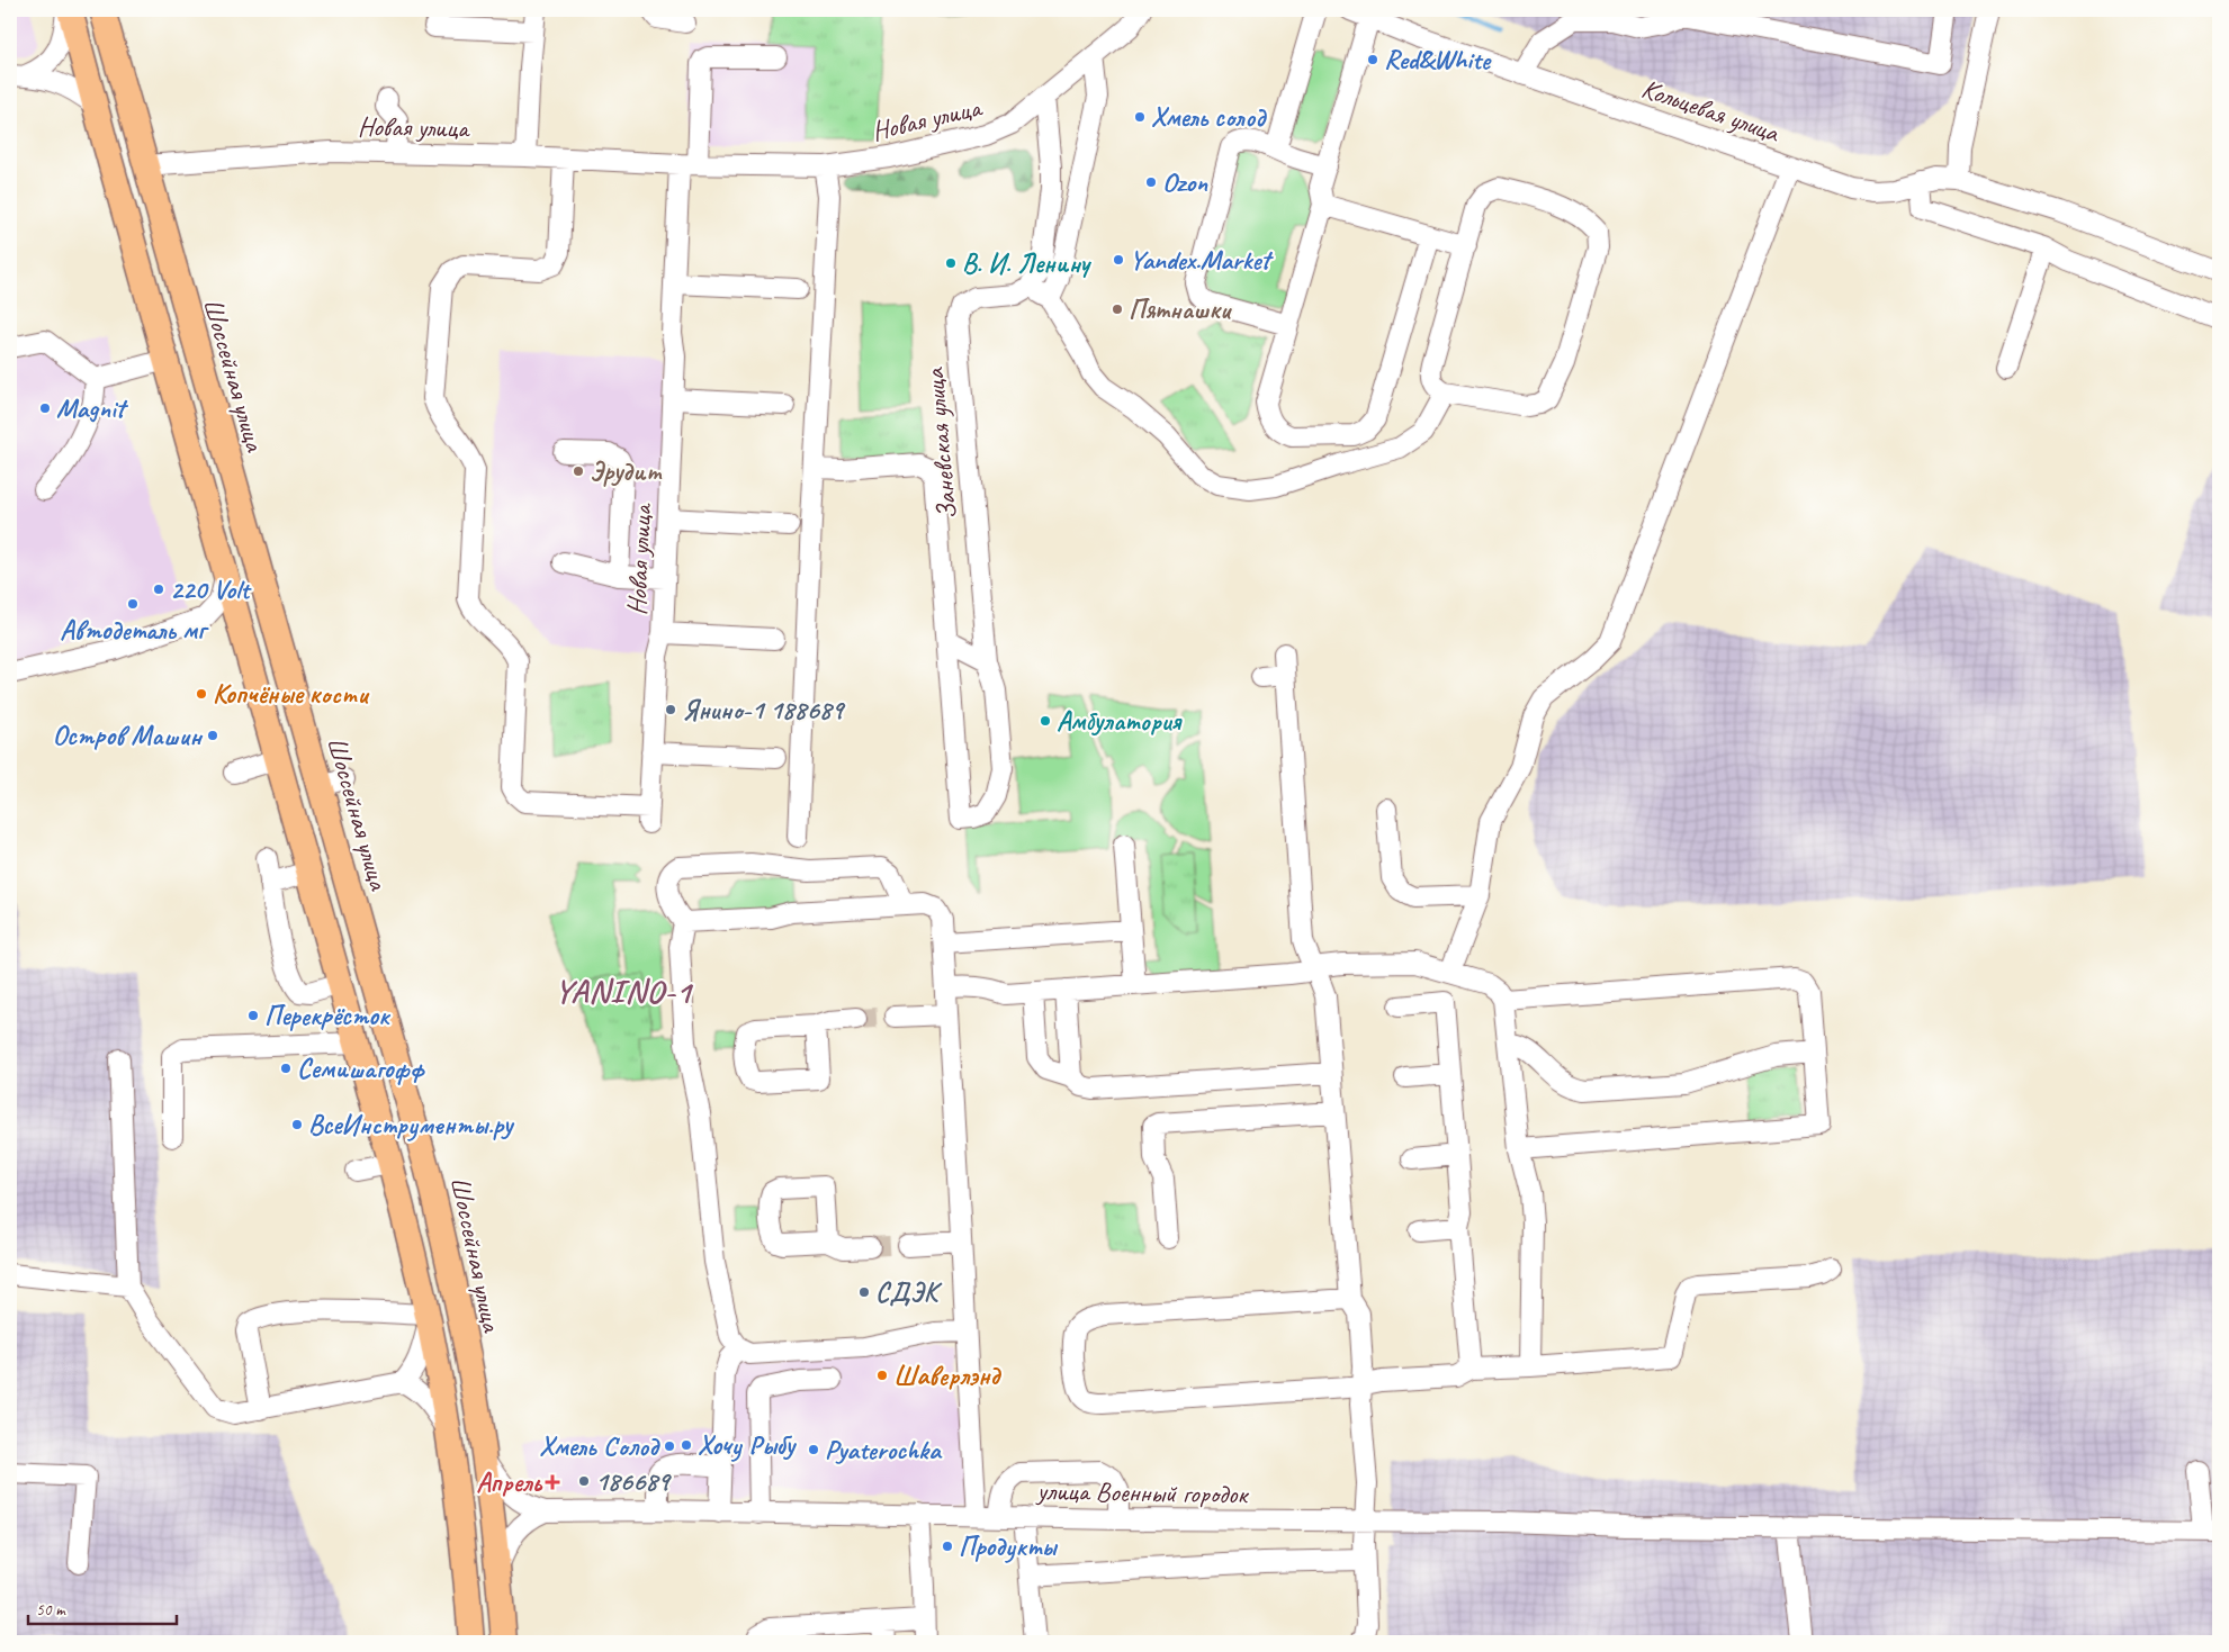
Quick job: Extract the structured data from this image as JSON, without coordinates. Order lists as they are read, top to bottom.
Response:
{
  "streets": {
    "main road": ["Шоссейная улица"],
    "street": [
      "Кольцевая улица",
      "Новая улица",
      "Заневская улица",
      "улица Военный городок"
    ]
  },
  "crossings": [
    ["Новая улица", "Шоссейная улица"]
  ],
  "districts": ["YANINO-1"],
  "places": {
    "other": [
      "Red&White",
      "Хмель солод",
      "Ozon",
      "Yandex.Market",
      "В. И. Ленину",
      "Пятнашки",
      "Magnit",
      "Эрудит",
      "220 Volt",
      "Автодеталь мг",
      "Копчёные кости",
      "Янино-1 188689",
      "Амбулатория",
      "Остров Машин",
      "Перекрёсток",
      "Семишагофф",
      "ВсеИнструменты.ру",
      "СДЭК",
      "Шаверлэнд",
      "Хочу Рыбу",
      "Хмель Солод",
      "Pyaterochka",
      "186689",
      "Продукты"
    ],
    "health": ["Апрель"]
  },
  "scale_bar": "50 m"
}
